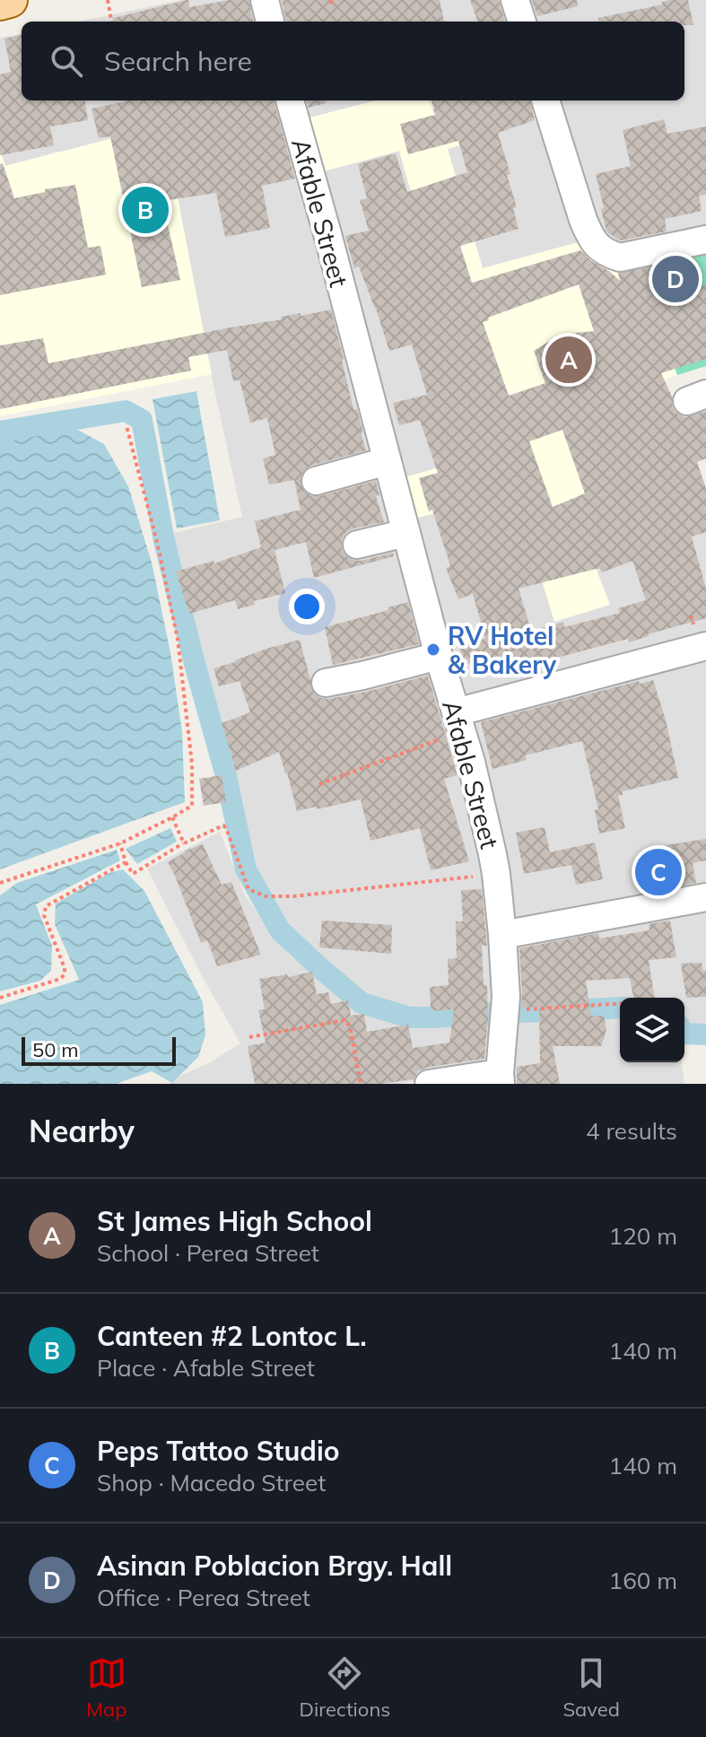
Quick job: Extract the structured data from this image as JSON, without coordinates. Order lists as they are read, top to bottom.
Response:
{
  "streets": {
    "street": ["Afable Street"]
  },
  "places": ["RV Hotel & Bakery"],
  "scale_bar": "50 m",
  "page": {
    "search": "Search here",
    "pins": [
      "B",
      "D",
      "A",
      "C"
    ],
    "scale": "50 m",
    "heading": ["Nearby", "4 results"],
    "list": [
      {
        "mark": "A",
        "name": "St James High School",
        "note": "School · Perea Street",
        "value": "120 m"
      },
      {
        "mark": "B",
        "name": "Canteen #2 Lontoc L.",
        "note": "Place · Afable Street",
        "value": "140 m"
      },
      {
        "mark": "C",
        "name": "Peps Tattoo Studio",
        "note": "Shop · Macedo Street",
        "value": "140 m"
      },
      {
        "mark": "D",
        "name": "Asinan Poblacion Brgy. Hall",
        "note": "Office · Perea Street",
        "value": "160 m"
      }
    ],
    "nav": ["Map", "Directions", "Saved"]
  }
}
